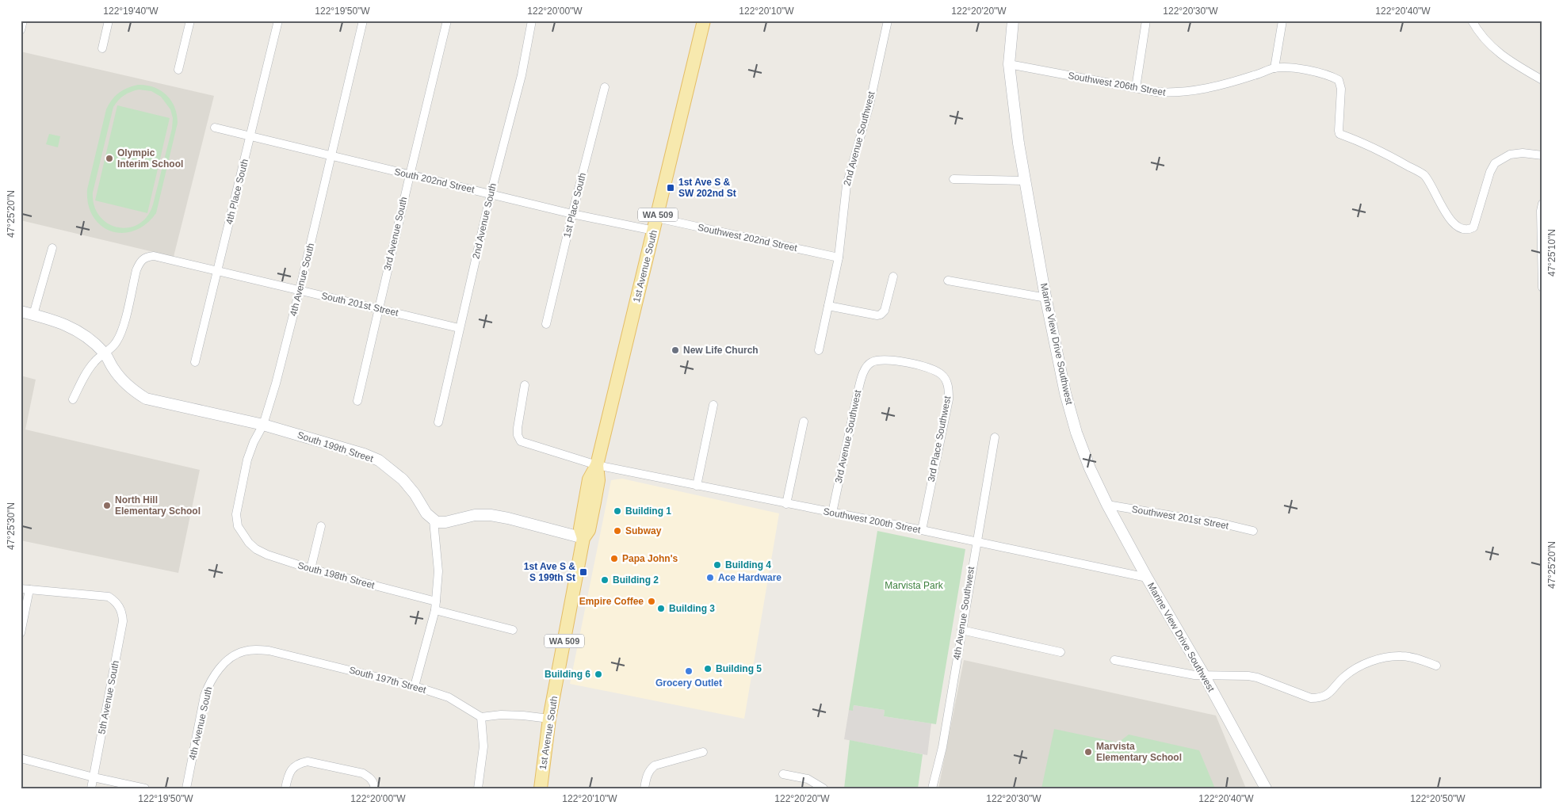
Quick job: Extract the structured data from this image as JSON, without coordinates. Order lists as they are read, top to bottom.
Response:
{
  "streets": {
    "main road": ["WA 509", "1st Avenue South"],
    "street": [
      "Southwest 206th Street",
      "2nd Avenue Southwest",
      "South 202nd Street",
      "4th Place South",
      "1st Place South",
      "2nd Avenue South",
      "3rd Avenue South",
      "Southwest 202nd Street",
      "4th Avenue South",
      "South 201st Street",
      "Marine View Drive Southwest",
      "3rd Avenue Southwest",
      "3rd Place Southwest",
      "South 199th Street",
      "Southwest 201st Street",
      "Southwest 200th Street",
      "South 198th Street",
      "4th Avenue Southwest",
      "South 197th Street",
      "5th Avenue South"
    ]
  },
  "crossings": [
    ["Southwest 206th Street", "Marine View Drive Southwest"],
    ["2nd Avenue Southwest", "Southwest 202nd Street"],
    ["South 202nd Street", "4th Place South"],
    ["South 202nd Street", "1st Place South"],
    ["South 202nd Street", "2nd Avenue South"],
    ["South 202nd Street", "3rd Avenue South"],
    ["South 202nd Street", "Southwest 202nd Street"],
    ["South 202nd Street", "1st Avenue South"],
    ["South 202nd Street", "4th Avenue South"],
    ["4th Place South", "South 201st Street"],
    ["2nd Avenue South", "South 201st Street"],
    ["3rd Avenue South", "South 201st Street"],
    ["Southwest 202nd Street", "1st Avenue South"],
    ["1st Avenue South", "Southwest 200th Street"],
    ["4th Avenue South", "South 201st Street"],
    ["4th Avenue South", "South 199th Street"],
    ["4th Avenue South", "South 198th Street"],
    ["4th Avenue South", "South 197th Street"],
    ["South 201st Street", "South 199th Street"],
    ["Marine View Drive Southwest", "Southwest 201st Street"],
    ["Marine View Drive Southwest", "Southwest 200th Street"],
    ["3rd Avenue Southwest", "3rd Place Southwest"],
    ["3rd Avenue Southwest", "Southwest 200th Street"],
    ["3rd Place Southwest", "Southwest 200th Street"],
    ["Southwest 200th Street", "4th Avenue Southwest"]
  ],
  "parks": ["Marvista Park"],
  "places": {
    "other": [
      "Olympic Interim School",
      "New Life Church",
      "North Hill Elementary School",
      "Building 1",
      "Subway",
      "Papa John's",
      "Building 4",
      "Ace Hardware",
      "Building 2",
      "Empire Coffee",
      "Building 3",
      "Building 5",
      "Grocery Outlet",
      "Building 6",
      "Marvista Elementary School"
    ],
    "transit": ["1st Ave S & SW 202nd St", "1st Ave S & S 199th St"]
  },
  "coordinates": [
    "122°19'40\"W",
    "122°19'50\"W",
    "122°20'00\"W",
    "122°20'10\"W",
    "122°20'20\"W",
    "122°20'30\"W",
    "122°20'40\"W",
    "47°25'20\"N",
    "47°25'10\"N",
    "47°25'30\"N",
    "122°20'50\"W"
  ]
}
